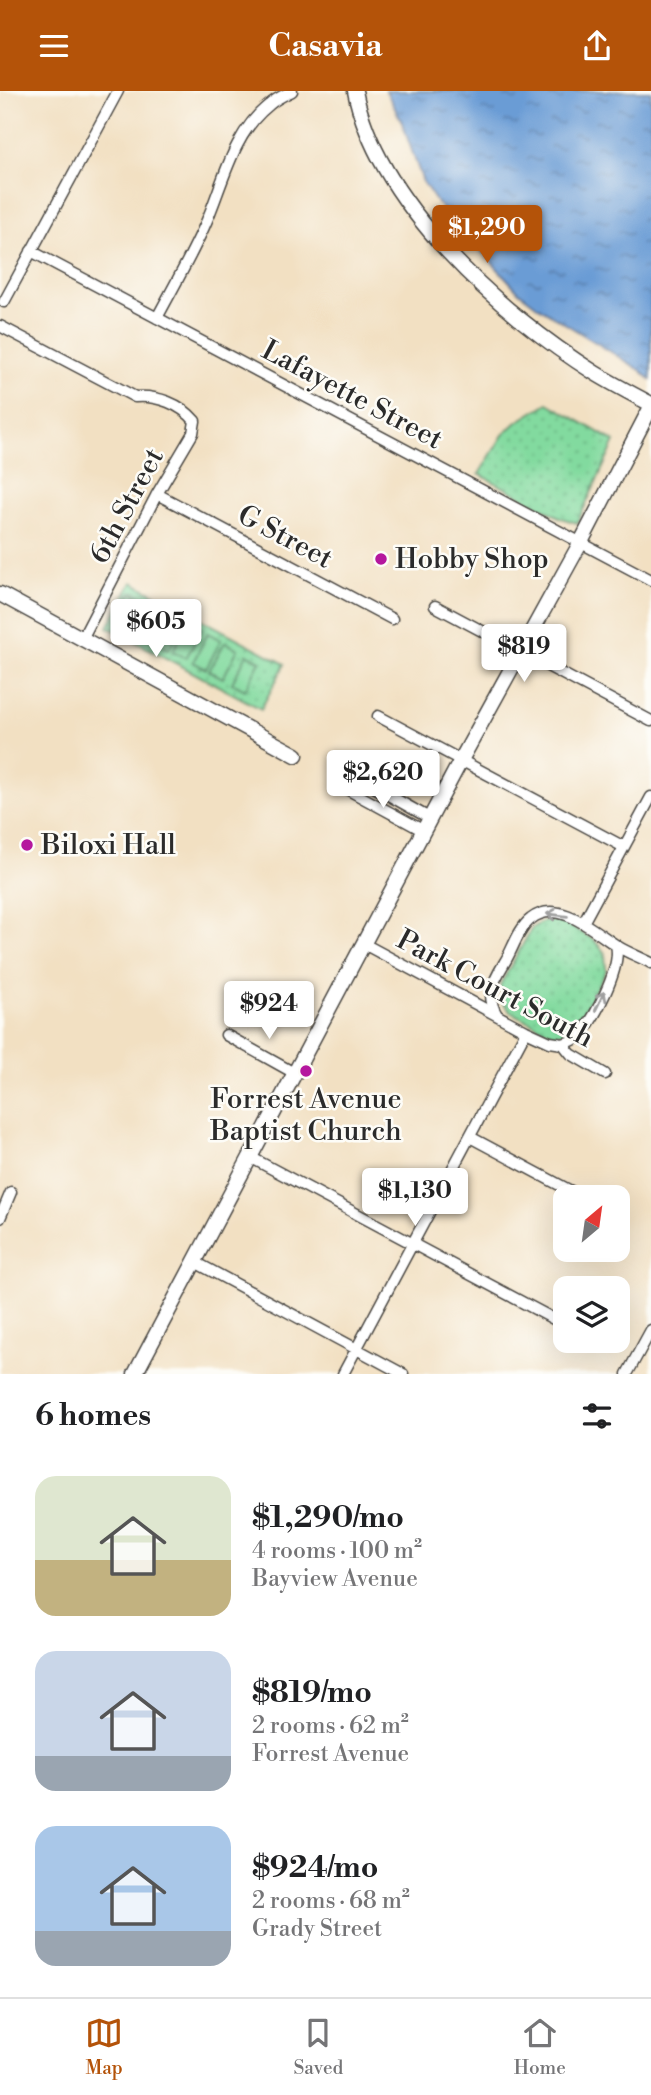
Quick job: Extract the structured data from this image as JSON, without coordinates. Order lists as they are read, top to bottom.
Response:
{
  "streets": {
    "street": [
      "Lafayette Street",
      "6th Street",
      "G Street",
      "Park Court South"
    ]
  },
  "crossings": [
    ["6th Street", "G Street"]
  ],
  "places": ["Hobby Shop", "Biloxi Hall", "Forrest Avenue Baptist Church"],
  "north": "top right",
  "page": {
    "header": "Casavia",
    "price": [
      "$1,290",
      "$605",
      "$819",
      "$2,620",
      "$924",
      "$1,130"
    ],
    "heading": "6 homes",
    "list": [
      {
        "name": "$1,290/mo",
        "note": "4 rooms · 100 m² · Bayview Avenue"
      },
      {
        "name": "$819/mo",
        "note": "2 rooms · 62 m² · Forrest Avenue"
      },
      {
        "name": "$924/mo",
        "note": "2 rooms · 68 m² · Grady Street"
      }
    ],
    "tabs": ["Map", "Saved", "Home"]
  }
}
